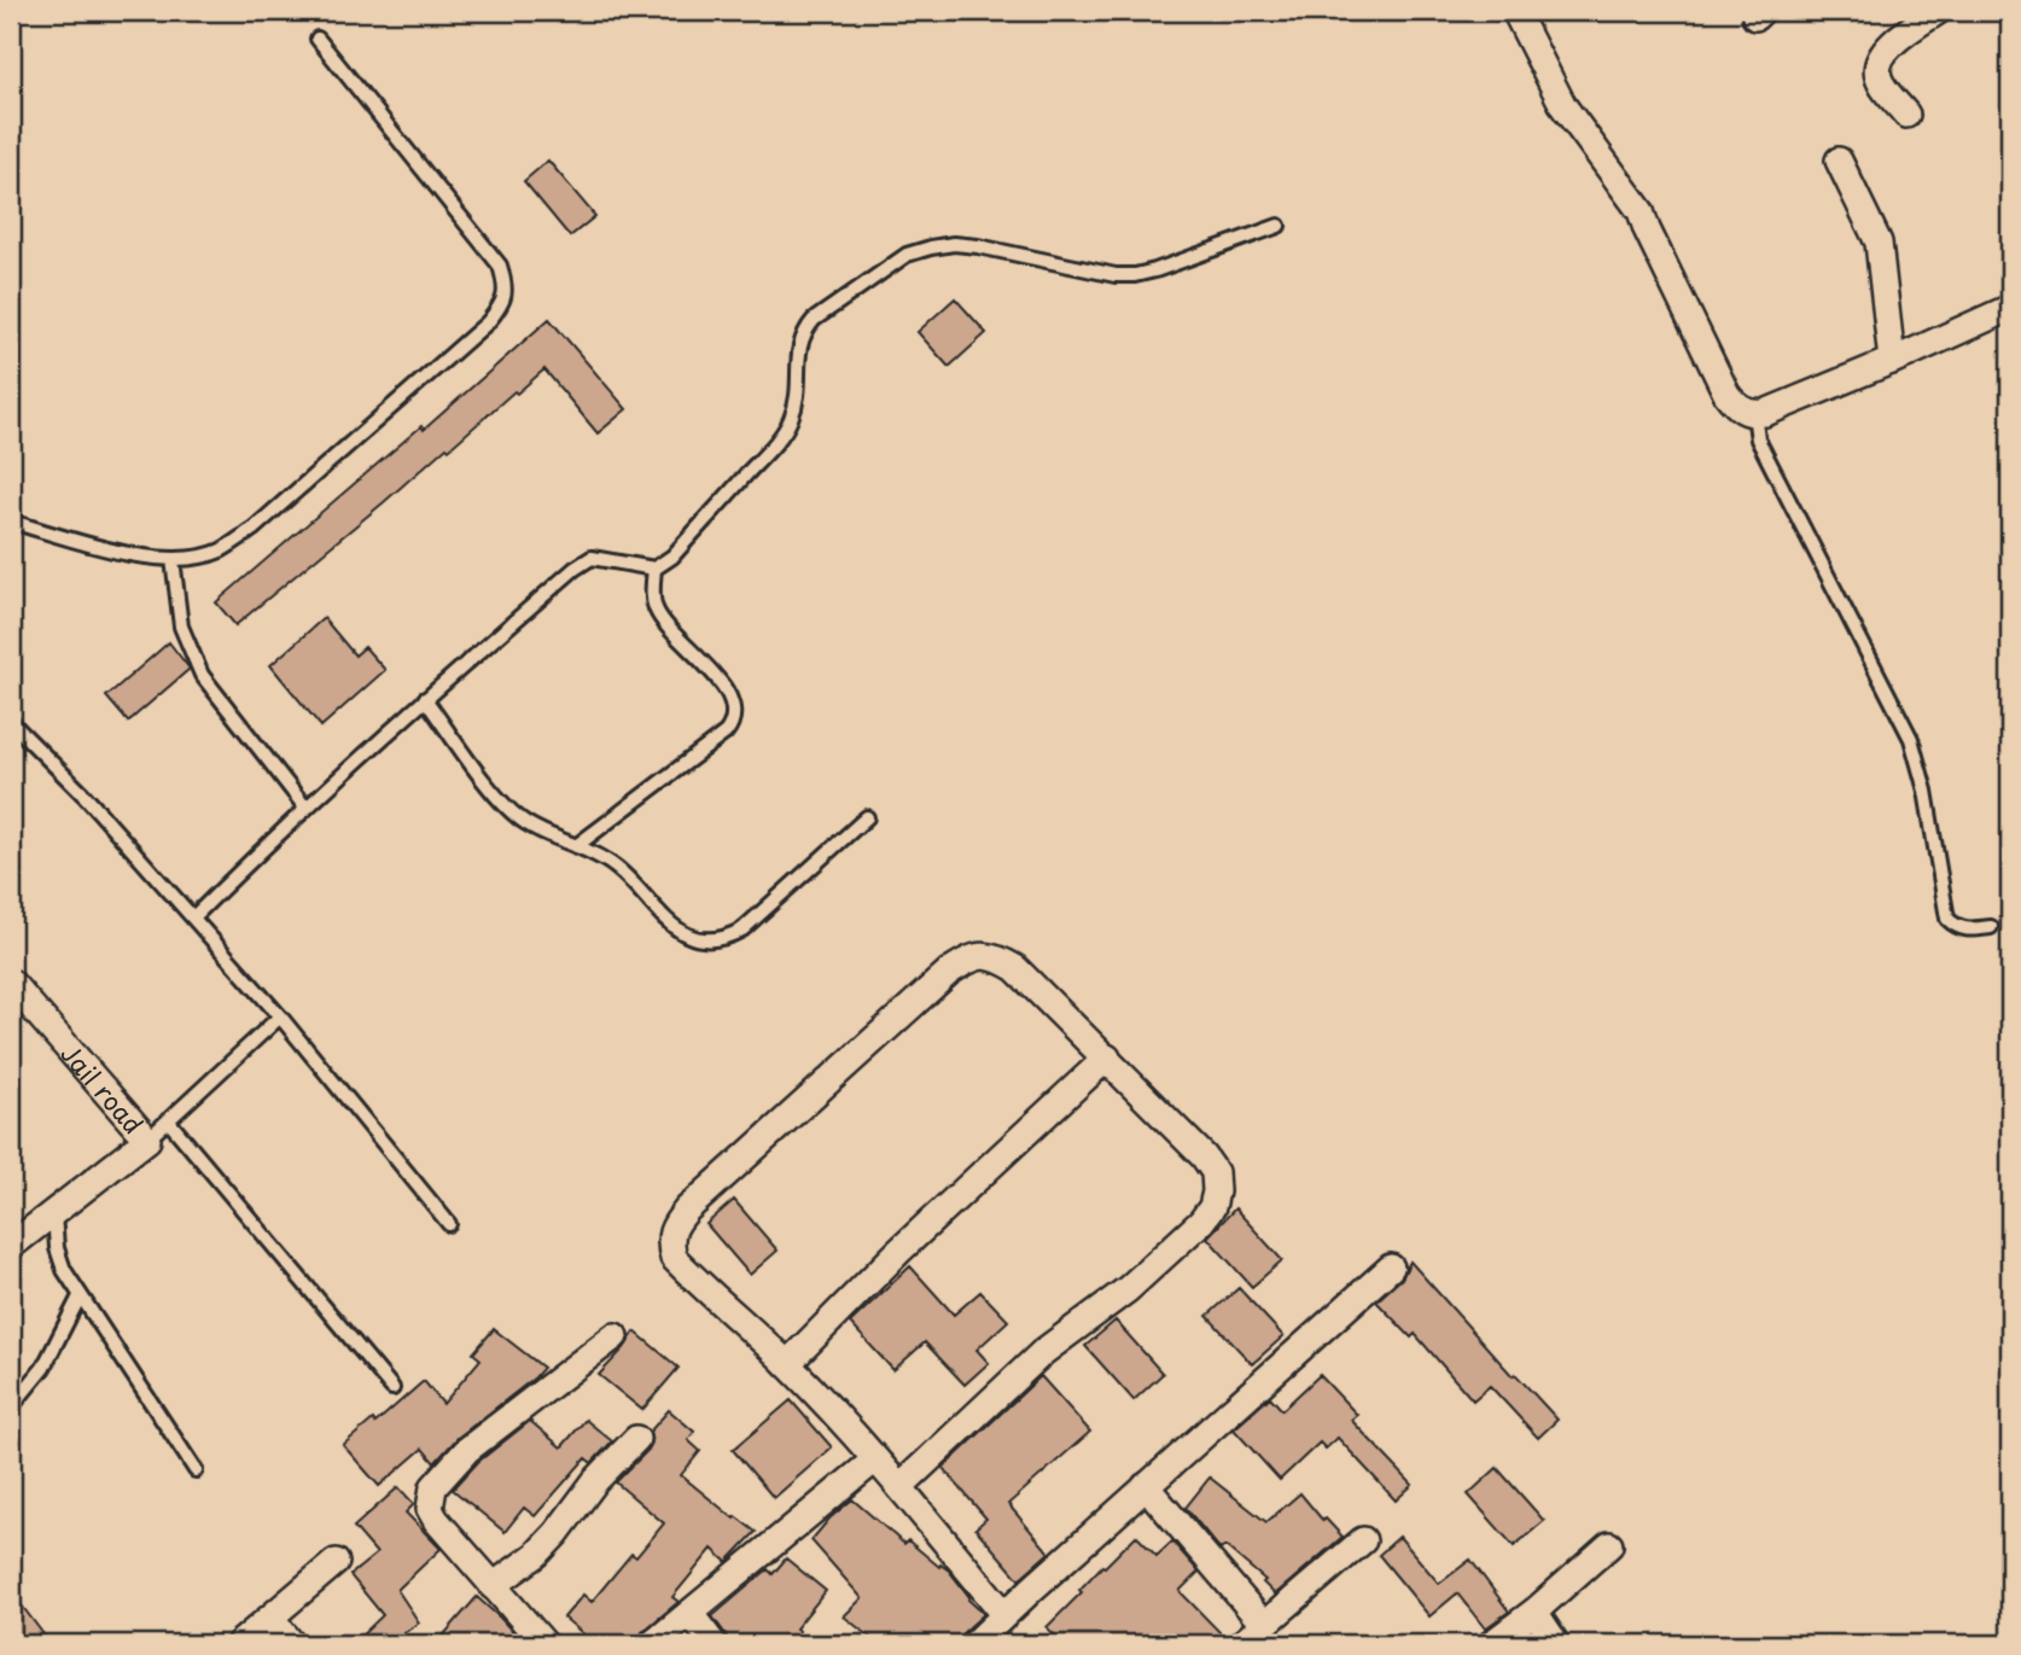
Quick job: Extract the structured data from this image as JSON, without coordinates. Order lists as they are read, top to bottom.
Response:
{
  "streets": {
    "street": ["Jail road"]
  }
}
